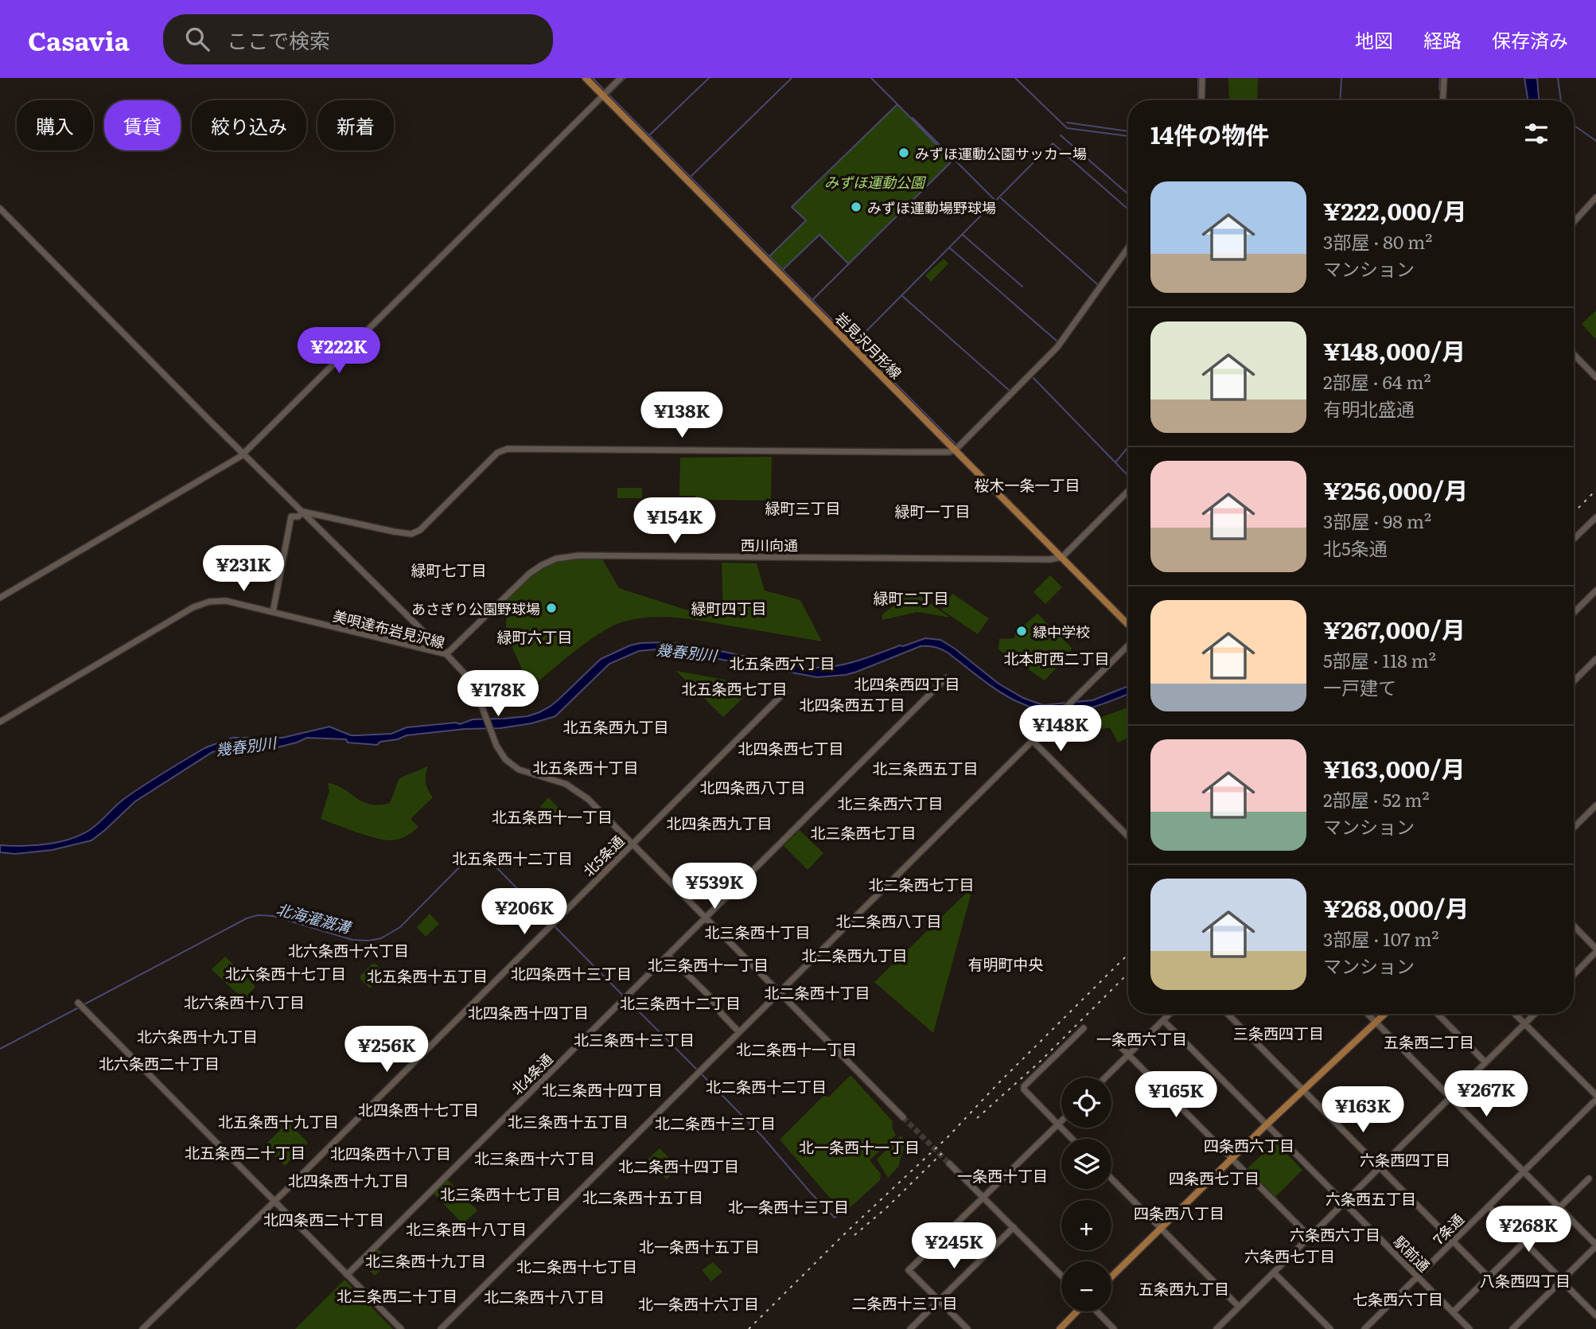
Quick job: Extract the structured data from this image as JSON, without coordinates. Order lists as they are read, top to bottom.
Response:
{
  "streets": {
    "main road": ["岩見沢月形線"],
    "street": [
      "西川向通",
      "美唄達布岩見沢線",
      "北5条通",
      "北4条通",
      "7条通",
      "駅前通"
    ]
  },
  "crossings": [
    ["岩見沢月形線", "西川向通"],
    ["西川向通", "美唄達布岩見沢線"],
    ["美唄達布岩見沢線", "北5条通"],
    ["美唄達布岩見沢線", "北4条通"],
    ["7条通", "駅前通"]
  ],
  "districts": [
    "桜木一条一丁目",
    "緑町三丁目",
    "緑町一丁目",
    "緑町七丁目",
    "緑町二丁目",
    "緑町四丁目",
    "緑町六丁目",
    "北本町西二丁目",
    "北五条西六丁目",
    "北四条西四丁目",
    "北五条西七丁目",
    "北四条西五丁目",
    "北五条西九丁目",
    "北四条西七丁目",
    "北五条西十丁目",
    "北三条西五丁目",
    "北四条西八丁目",
    "北三条西六丁目",
    "北五条西十一丁目",
    "北四条西九丁目",
    "北三条西七丁目",
    "北五条西十二丁目",
    "北二条西七丁目",
    "北二条西八丁目",
    "北三条西十丁目",
    "北六条西十六丁目",
    "北二条西九丁目",
    "有明町中央",
    "北三条西十一丁目",
    "北六条西十七丁目",
    "北四条西十三丁目",
    "北五条西十五丁目",
    "北二条西十丁目",
    "北六条西十八丁目",
    "北三条西十二丁目",
    "北四条西十四丁目",
    "三条西四丁目",
    "北六条西十九丁目",
    "一条西六丁目",
    "北三条西十三丁目",
    "五条西二丁目",
    "北二条西十一丁目",
    "北六条西二十丁目",
    "北二条西十二丁目",
    "北三条西十四丁目",
    "北四条西十七丁目",
    "北五条西十九丁目",
    "北三条西十五丁目",
    "北二条西十三丁目",
    "四条西六丁目",
    "北一条西十一丁目",
    "北五条西二十丁目",
    "北四条西十八丁目",
    "北三条西十六丁目",
    "六条西四丁目",
    "北二条西十四丁目",
    "一条西十丁目",
    "四条西七丁目",
    "北四条西十九丁目",
    "北三条西十七丁目",
    "北二条西十五丁目",
    "六条西五丁目",
    "北一条西十三丁目",
    "四条西八丁目",
    "北四条西二十丁目",
    "北三条西十八丁目",
    "六条西六丁目",
    "北一条西十五丁目",
    "六条西七丁目",
    "北三条西十九丁目",
    "北二条西十七丁目",
    "八条西四丁目",
    "五条西九丁目",
    "北三条西二十丁目",
    "北二条西十八丁目",
    "七条西六丁目",
    "二条西十三丁目",
    "北一条西十六丁目"
  ],
  "water": ["幾春別川", "北海灌漑溝"],
  "parks": ["みずほ運動公園"],
  "places": [
    "みずほ運動公園サッカー場",
    "みずほ運動場野球場",
    "あさぎり公園野球場",
    "緑中学校"
  ],
  "page": {
    "header": "Casavia",
    "search": "ここで検索",
    "nav": ["地図", "経路", "保存済み"],
    "chip": [
      "購入",
      "賃貸",
      "絞り込み",
      "新着"
    ],
    "heading": "14件の物件",
    "list": [
      {
        "name": "¥222,000/月",
        "note": "3部屋 · 80 m² · マンション"
      },
      {
        "name": "¥148,000/月",
        "note": "2部屋 · 64 m² · 有明北盛通"
      },
      {
        "name": "¥256,000/月",
        "note": "3部屋 · 98 m² · 北5条通"
      },
      {
        "name": "¥267,000/月",
        "note": "5部屋 · 118 m² · 一戸建て"
      },
      {
        "name": "¥163,000/月",
        "note": "2部屋 · 52 m² · マンション"
      },
      {
        "name": "¥268,000/月",
        "note": "3部屋 · 107 m² · マンション"
      }
    ],
    "price": [
      "¥222K",
      "¥138K",
      "¥154K",
      "¥231K",
      "¥178K",
      "¥148K",
      "¥539K",
      "¥206K",
      "¥256K",
      "¥267K",
      "¥165K",
      "¥163K",
      "¥268K",
      "¥245K"
    ],
    "map_buttons": ["+", "−"]
  }
}
